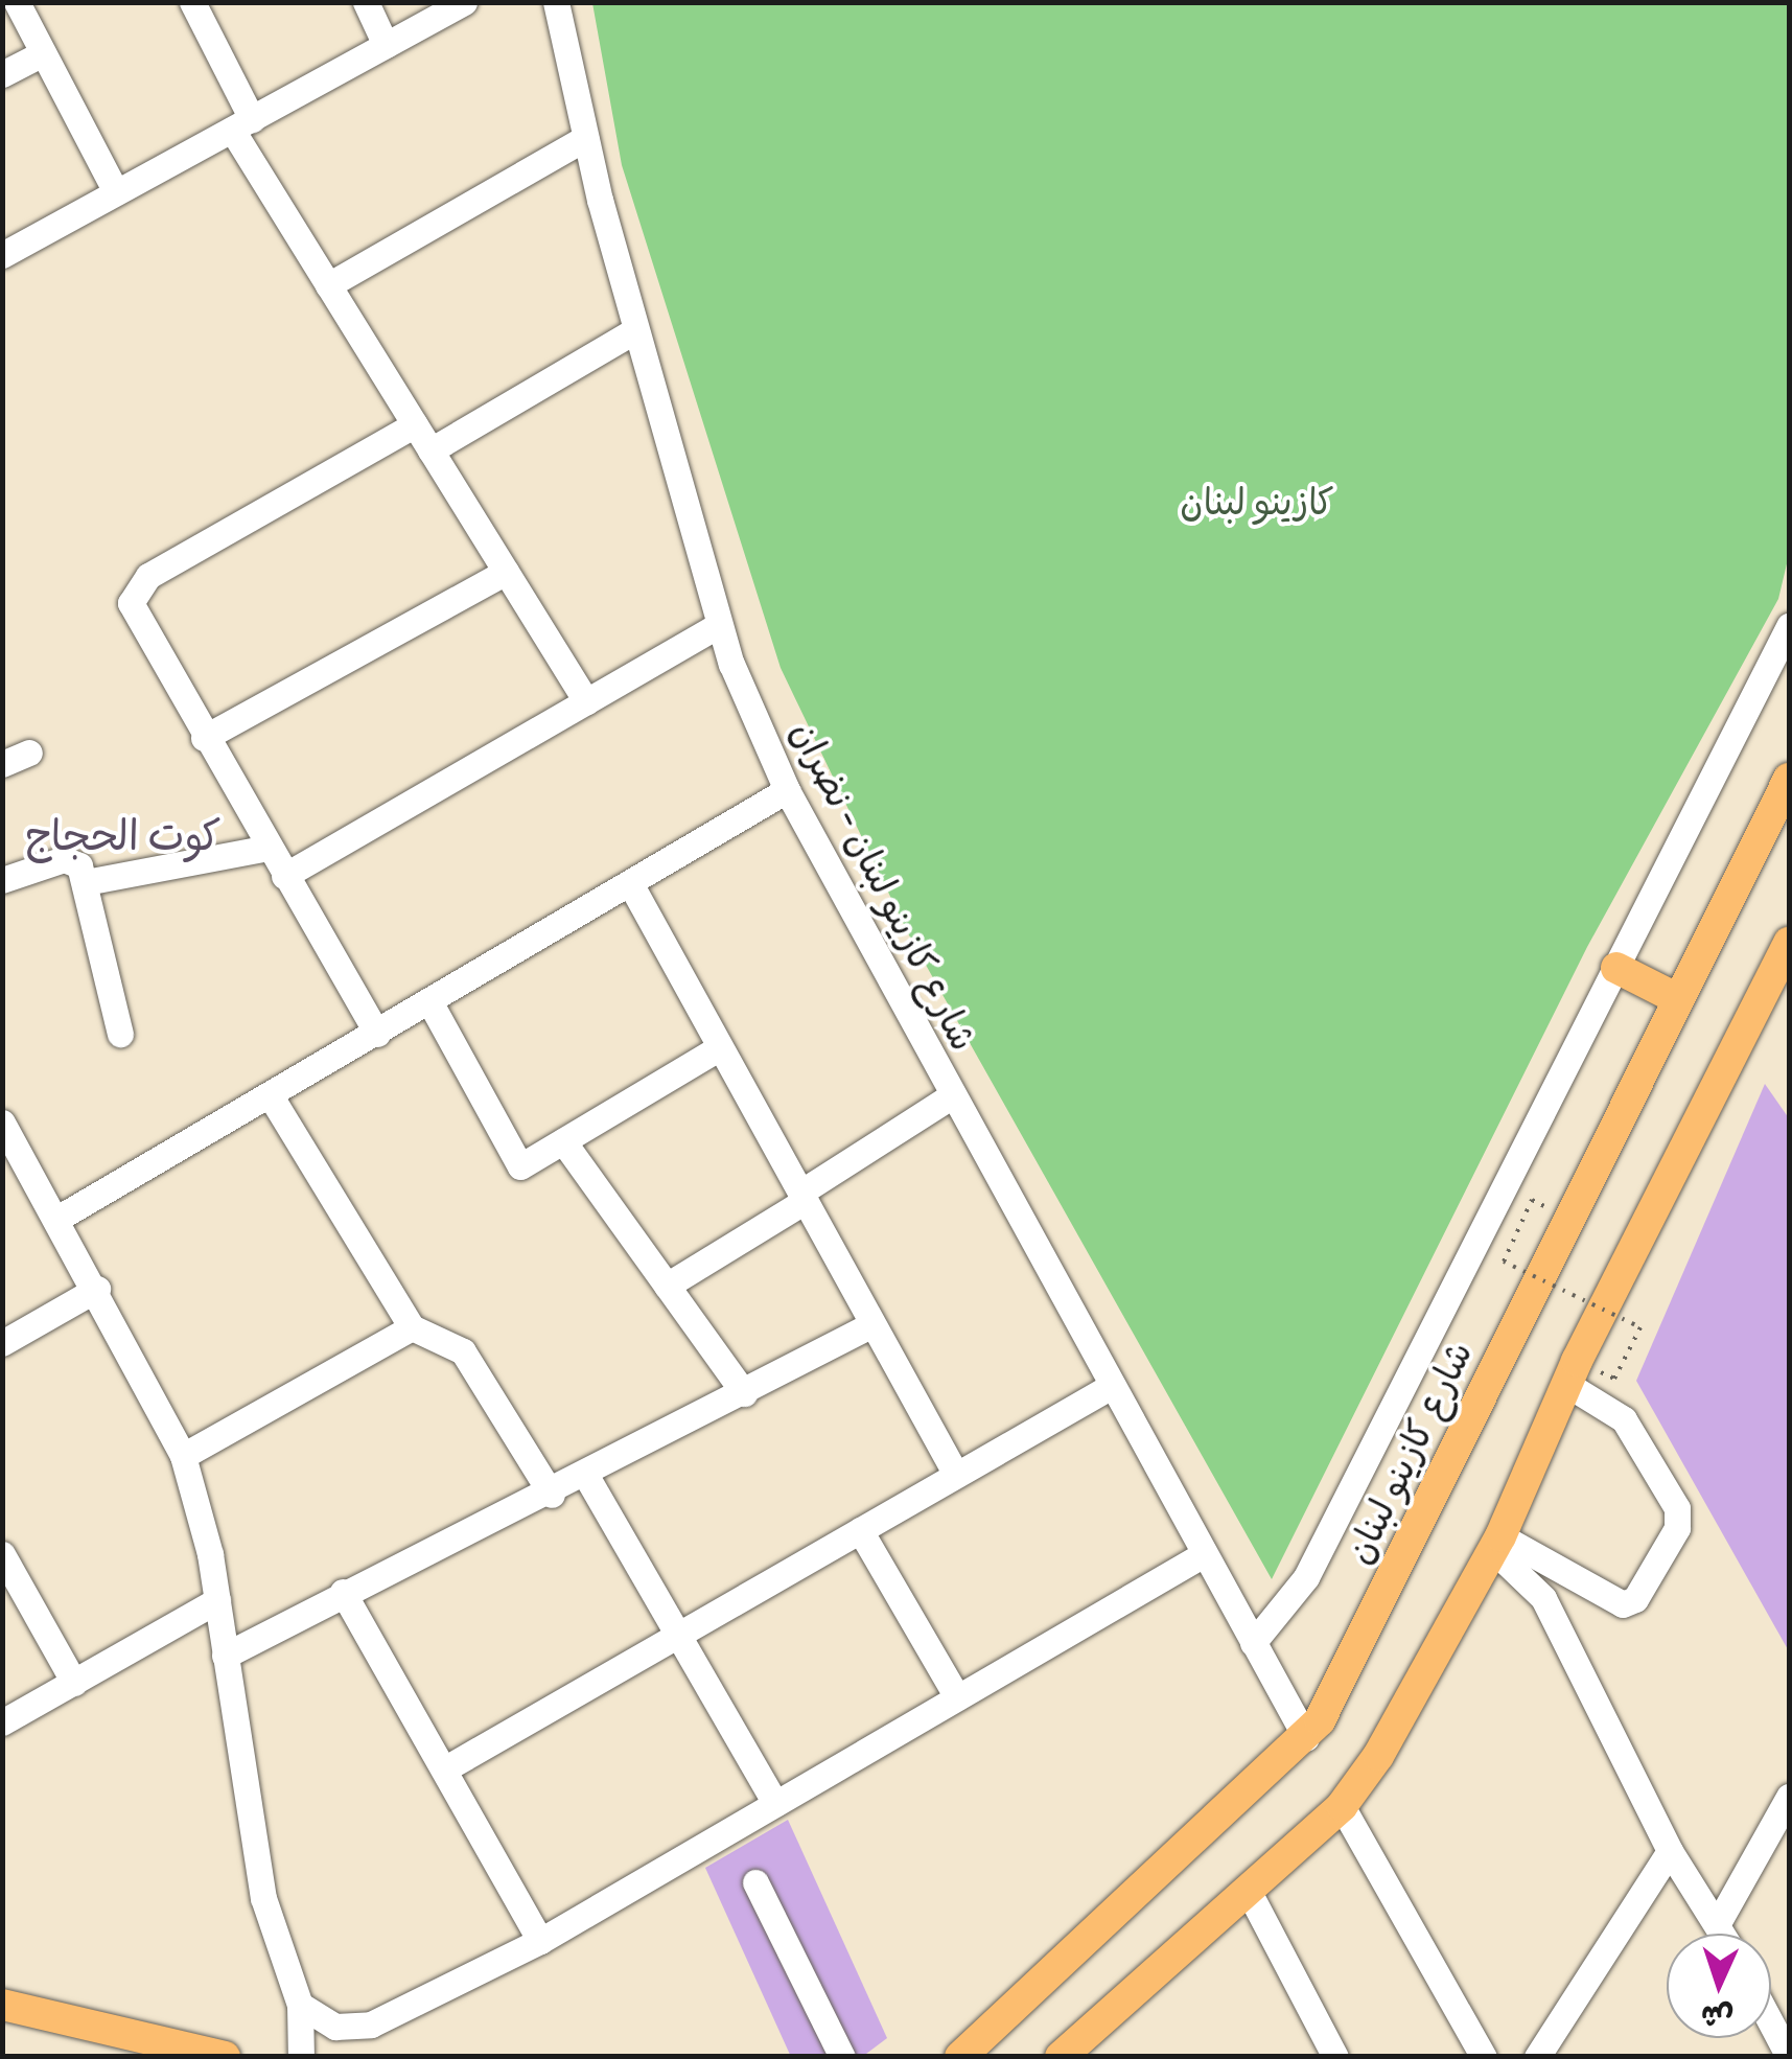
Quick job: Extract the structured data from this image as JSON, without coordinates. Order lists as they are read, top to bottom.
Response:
{
  "streets": {
    "main road": ["شارع كازينو لبنان"],
    "street": ["شارع كازينو لبنان - نضران"]
  },
  "crossings": [
    ["شارع كازينو لبنان - نضران", "شارع كازينو لبنان"]
  ],
  "districts": ["كوت الحجاج"],
  "parks": ["كازينو لبنان"],
  "north": "bottom"
}
